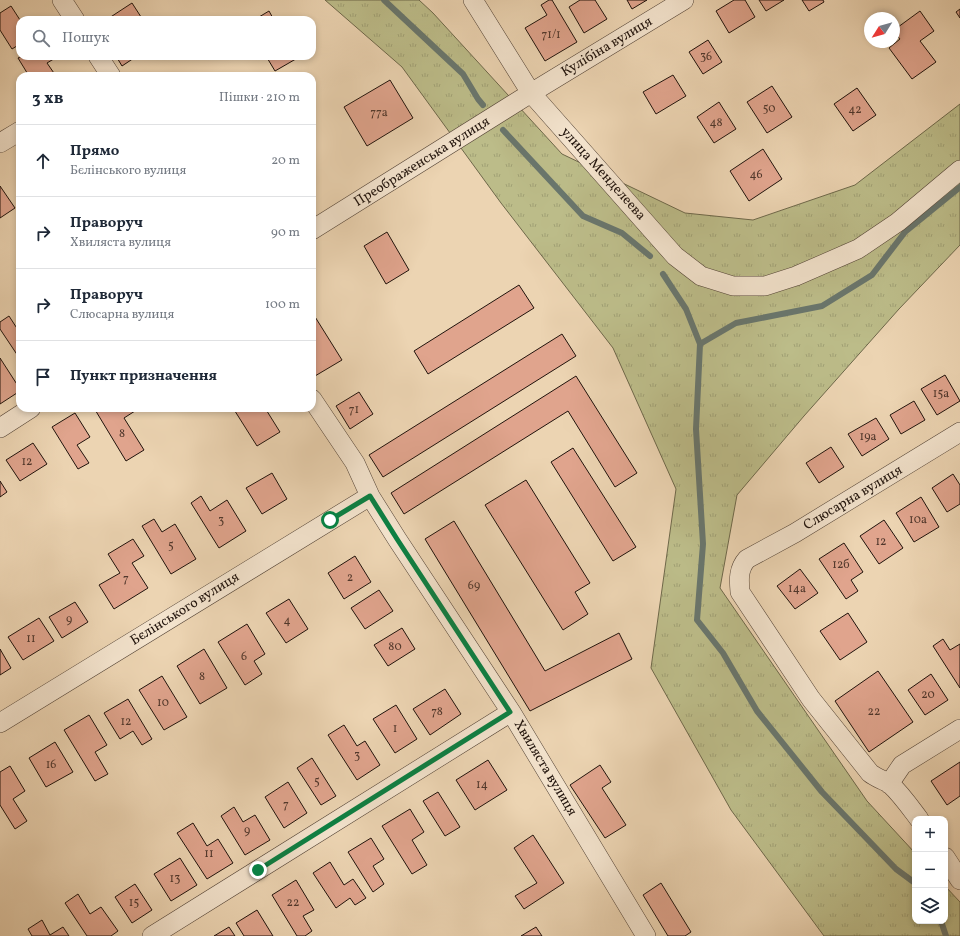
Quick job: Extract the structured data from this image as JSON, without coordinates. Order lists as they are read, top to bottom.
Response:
{
  "streets": {
    "street": [
      "Кулібіна вулиця",
      "Преображенська вулиця",
      "улица Менделеева",
      "Слюсарна вулиця",
      "Бєлінського вулиця",
      "Хвиляста вулиця"
    ]
  },
  "crossings": [
    ["Кулібіна вулиця", "Преображенська вулиця"],
    ["Кулібіна вулиця", "улица Менделеева"],
    ["Преображенська вулиця", "улица Менделеева"],
    ["Бєлінського вулиця", "Хвиляста вулиця"]
  ],
  "house_numbers": [
    "71/1",
    "36",
    "50",
    "42",
    "77а",
    "48",
    "46",
    "15а",
    "71",
    "8",
    "19а",
    "12",
    "10а",
    "3",
    "12",
    "5",
    "12б",
    "2",
    "7",
    "69",
    "14а",
    "9",
    "4",
    "11",
    "80",
    "6",
    "8",
    "20",
    "10",
    "78",
    "22",
    "12",
    "1",
    "3",
    "16",
    "5",
    "14",
    "7",
    "9",
    "11",
    "13",
    "15",
    "22"
  ],
  "north": "bottom left",
  "page": {
    "search": "Пошук",
    "heading": ["3 хв", "Пішки · 210 m"],
    "list": [
      ["Прямо", "Бєлінського вулиця", "20 m"],
      ["Праворуч", "Хвиляста вулиця", "90 m"],
      ["Праворуч", "Слюсарна вулиця", "100 m"],
      "Пункт призначення"
    ],
    "map_buttons": ["+", "−"]
  }
}
